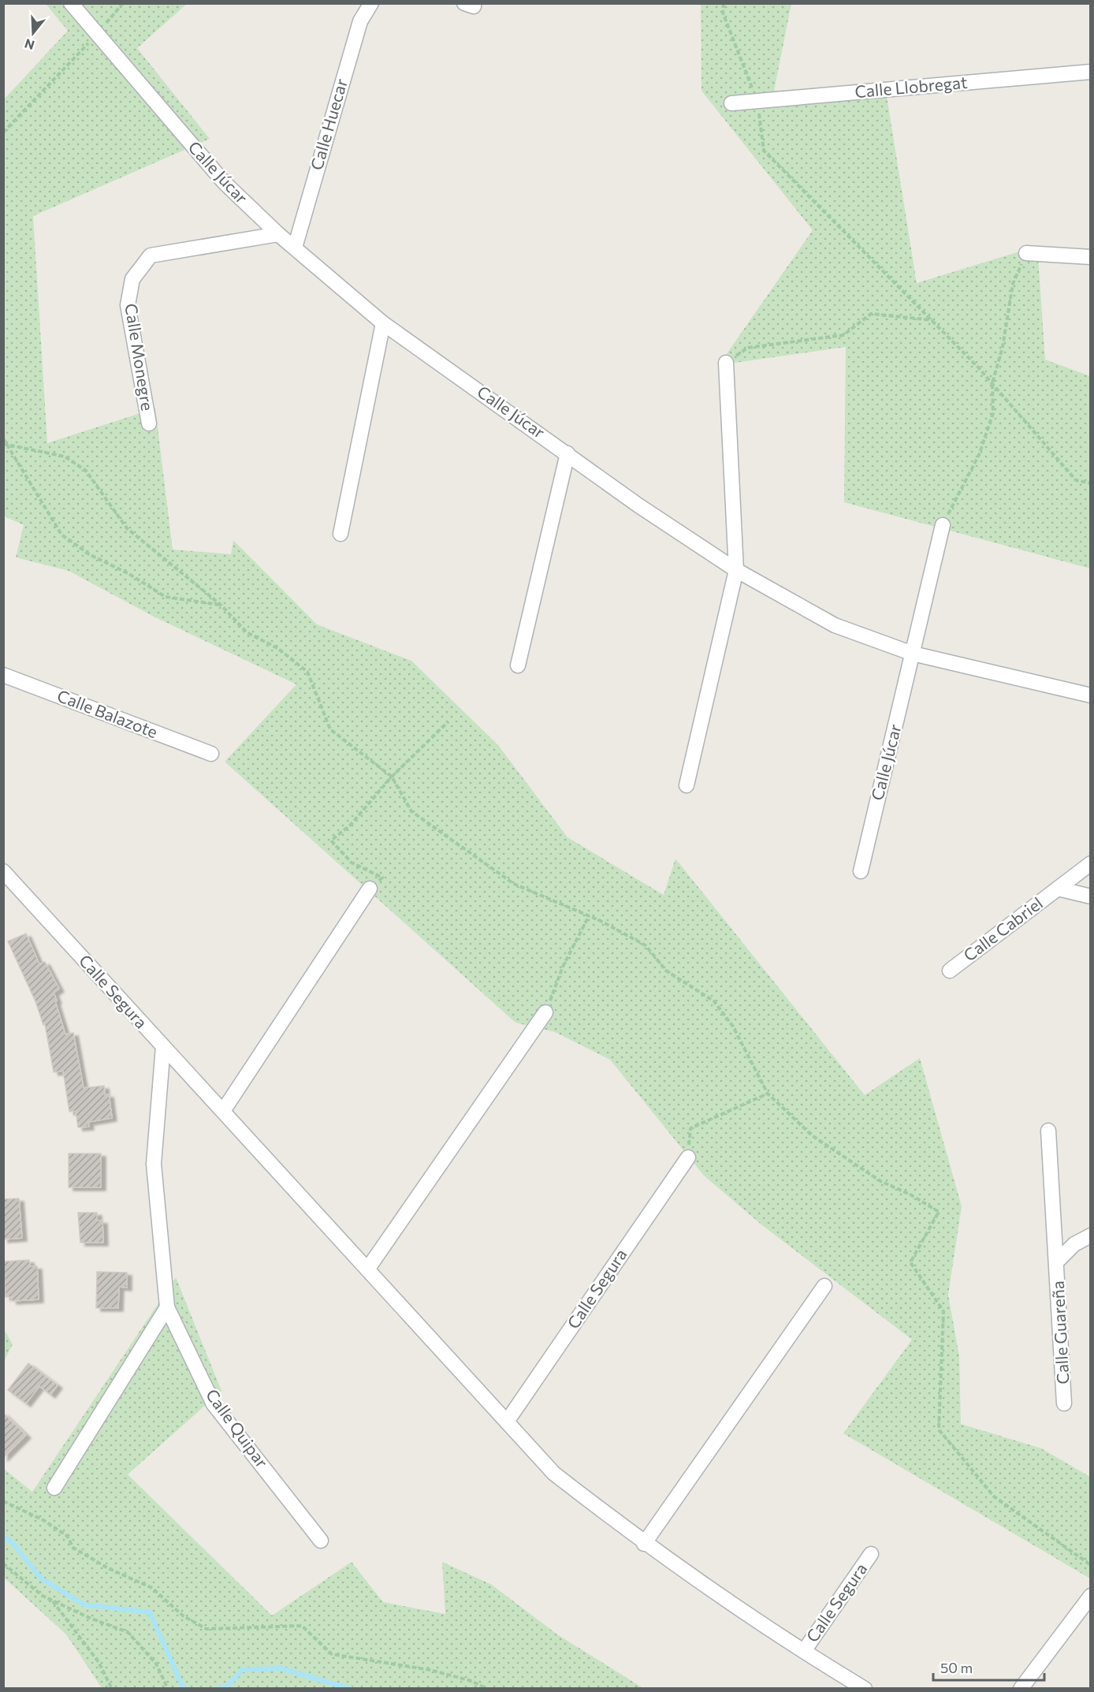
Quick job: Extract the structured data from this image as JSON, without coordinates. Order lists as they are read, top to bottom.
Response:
{
  "streets": {
    "street": [
      "Calle Llobregat",
      "Calle Huecar",
      "Calle Júcar",
      "Calle Monegre",
      "Calle Balazote",
      "Calle Cabriel",
      "Calle Segura",
      "Calle Guareña",
      "Calle Quipar"
    ]
  },
  "crossings": [
    ["Calle Huecar", "Calle Júcar"],
    ["Calle Júcar", "Calle Monegre"],
    ["Calle Segura", "Calle Quipar"]
  ],
  "scale_bar": "50 m",
  "north": "bottom"
}
